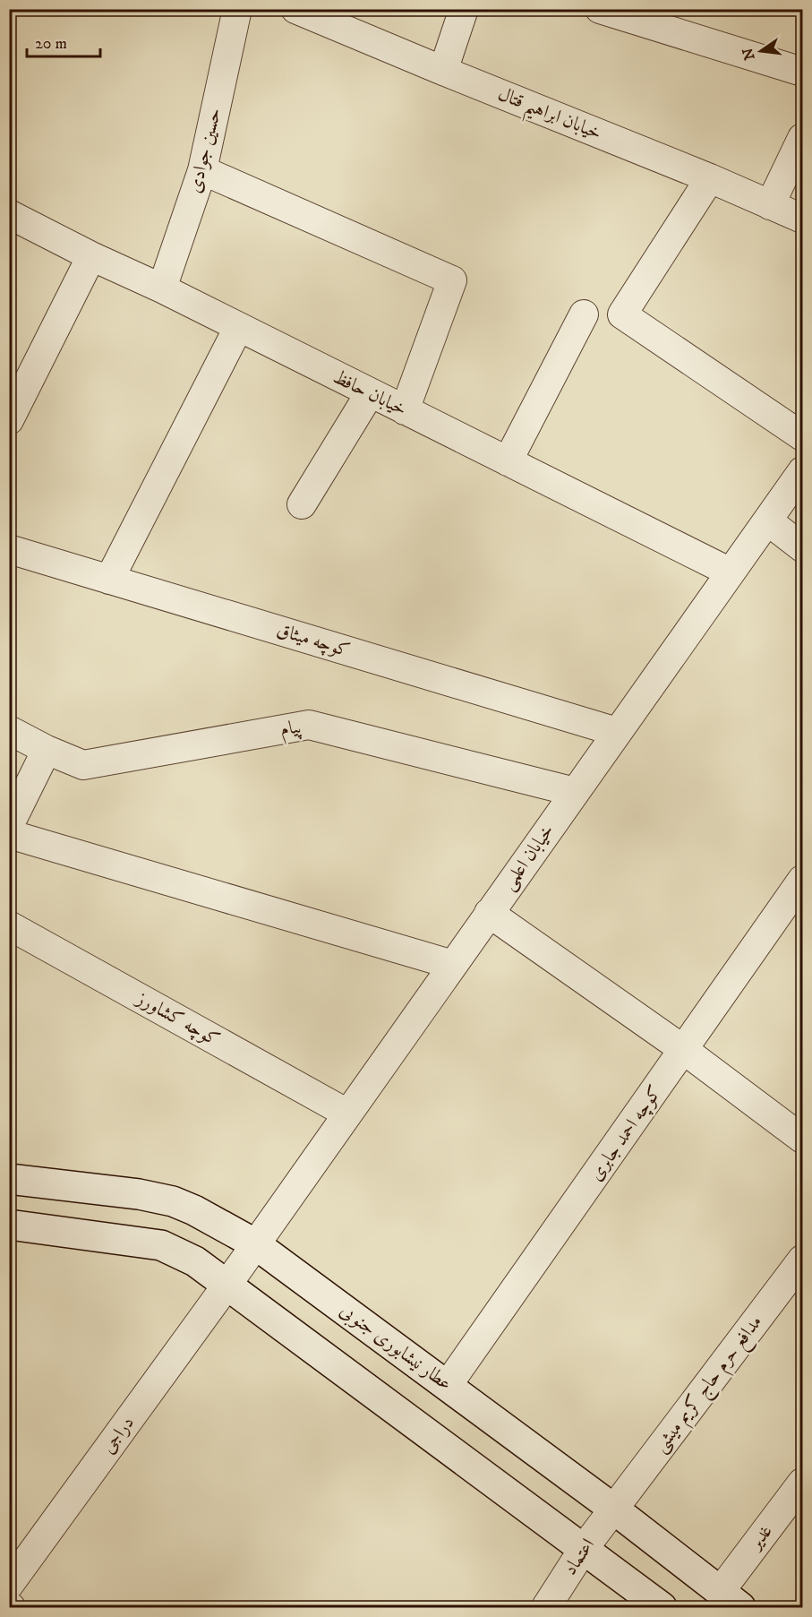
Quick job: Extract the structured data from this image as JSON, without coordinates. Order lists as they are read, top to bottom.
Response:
{
  "streets": {
    "main road": ["عطار نیشابوری جنوبی"],
    "street": [
      "خیابان ابراهیم قتال",
      "حسین جوادی",
      "خیابان حافظ",
      "کوچه میثاق",
      "پیام",
      "خیابان اعلمی",
      "کوچه کشاورز",
      "کوچه احمد جابری",
      "مدافع حرم حاج کریم میشی",
      "دراجی",
      "غدیر",
      "اعتماد"
    ]
  },
  "crossings": [
    ["حسین جوادی", "خیابان حافظ"],
    ["خیابان حافظ", "خیابان اعلمی"],
    ["کوچه میثاق", "خیابان اعلمی"],
    ["پیام", "خیابان اعلمی"],
    ["خیابان اعلمی", "کوچه کشاورز"],
    ["خیابان اعلمی", "عطار نیشابوری جنوبی"],
    ["خیابان اعلمی", "دراجی"],
    ["کوچه احمد جابری", "عطار نیشابوری جنوبی"],
    ["عطار نیشابوری جنوبی", "مدافع حرم حاج کریم میشی"],
    ["عطار نیشابوری جنوبی", "دراجی"],
    ["عطار نیشابوری جنوبی", "غدیر"],
    ["عطار نیشابوری جنوبی", "اعتماد"],
    ["مدافع حرم حاج کریم میشی", "اعتماد"]
  ],
  "scale_bar": "20 m",
  "north": "left"
}
